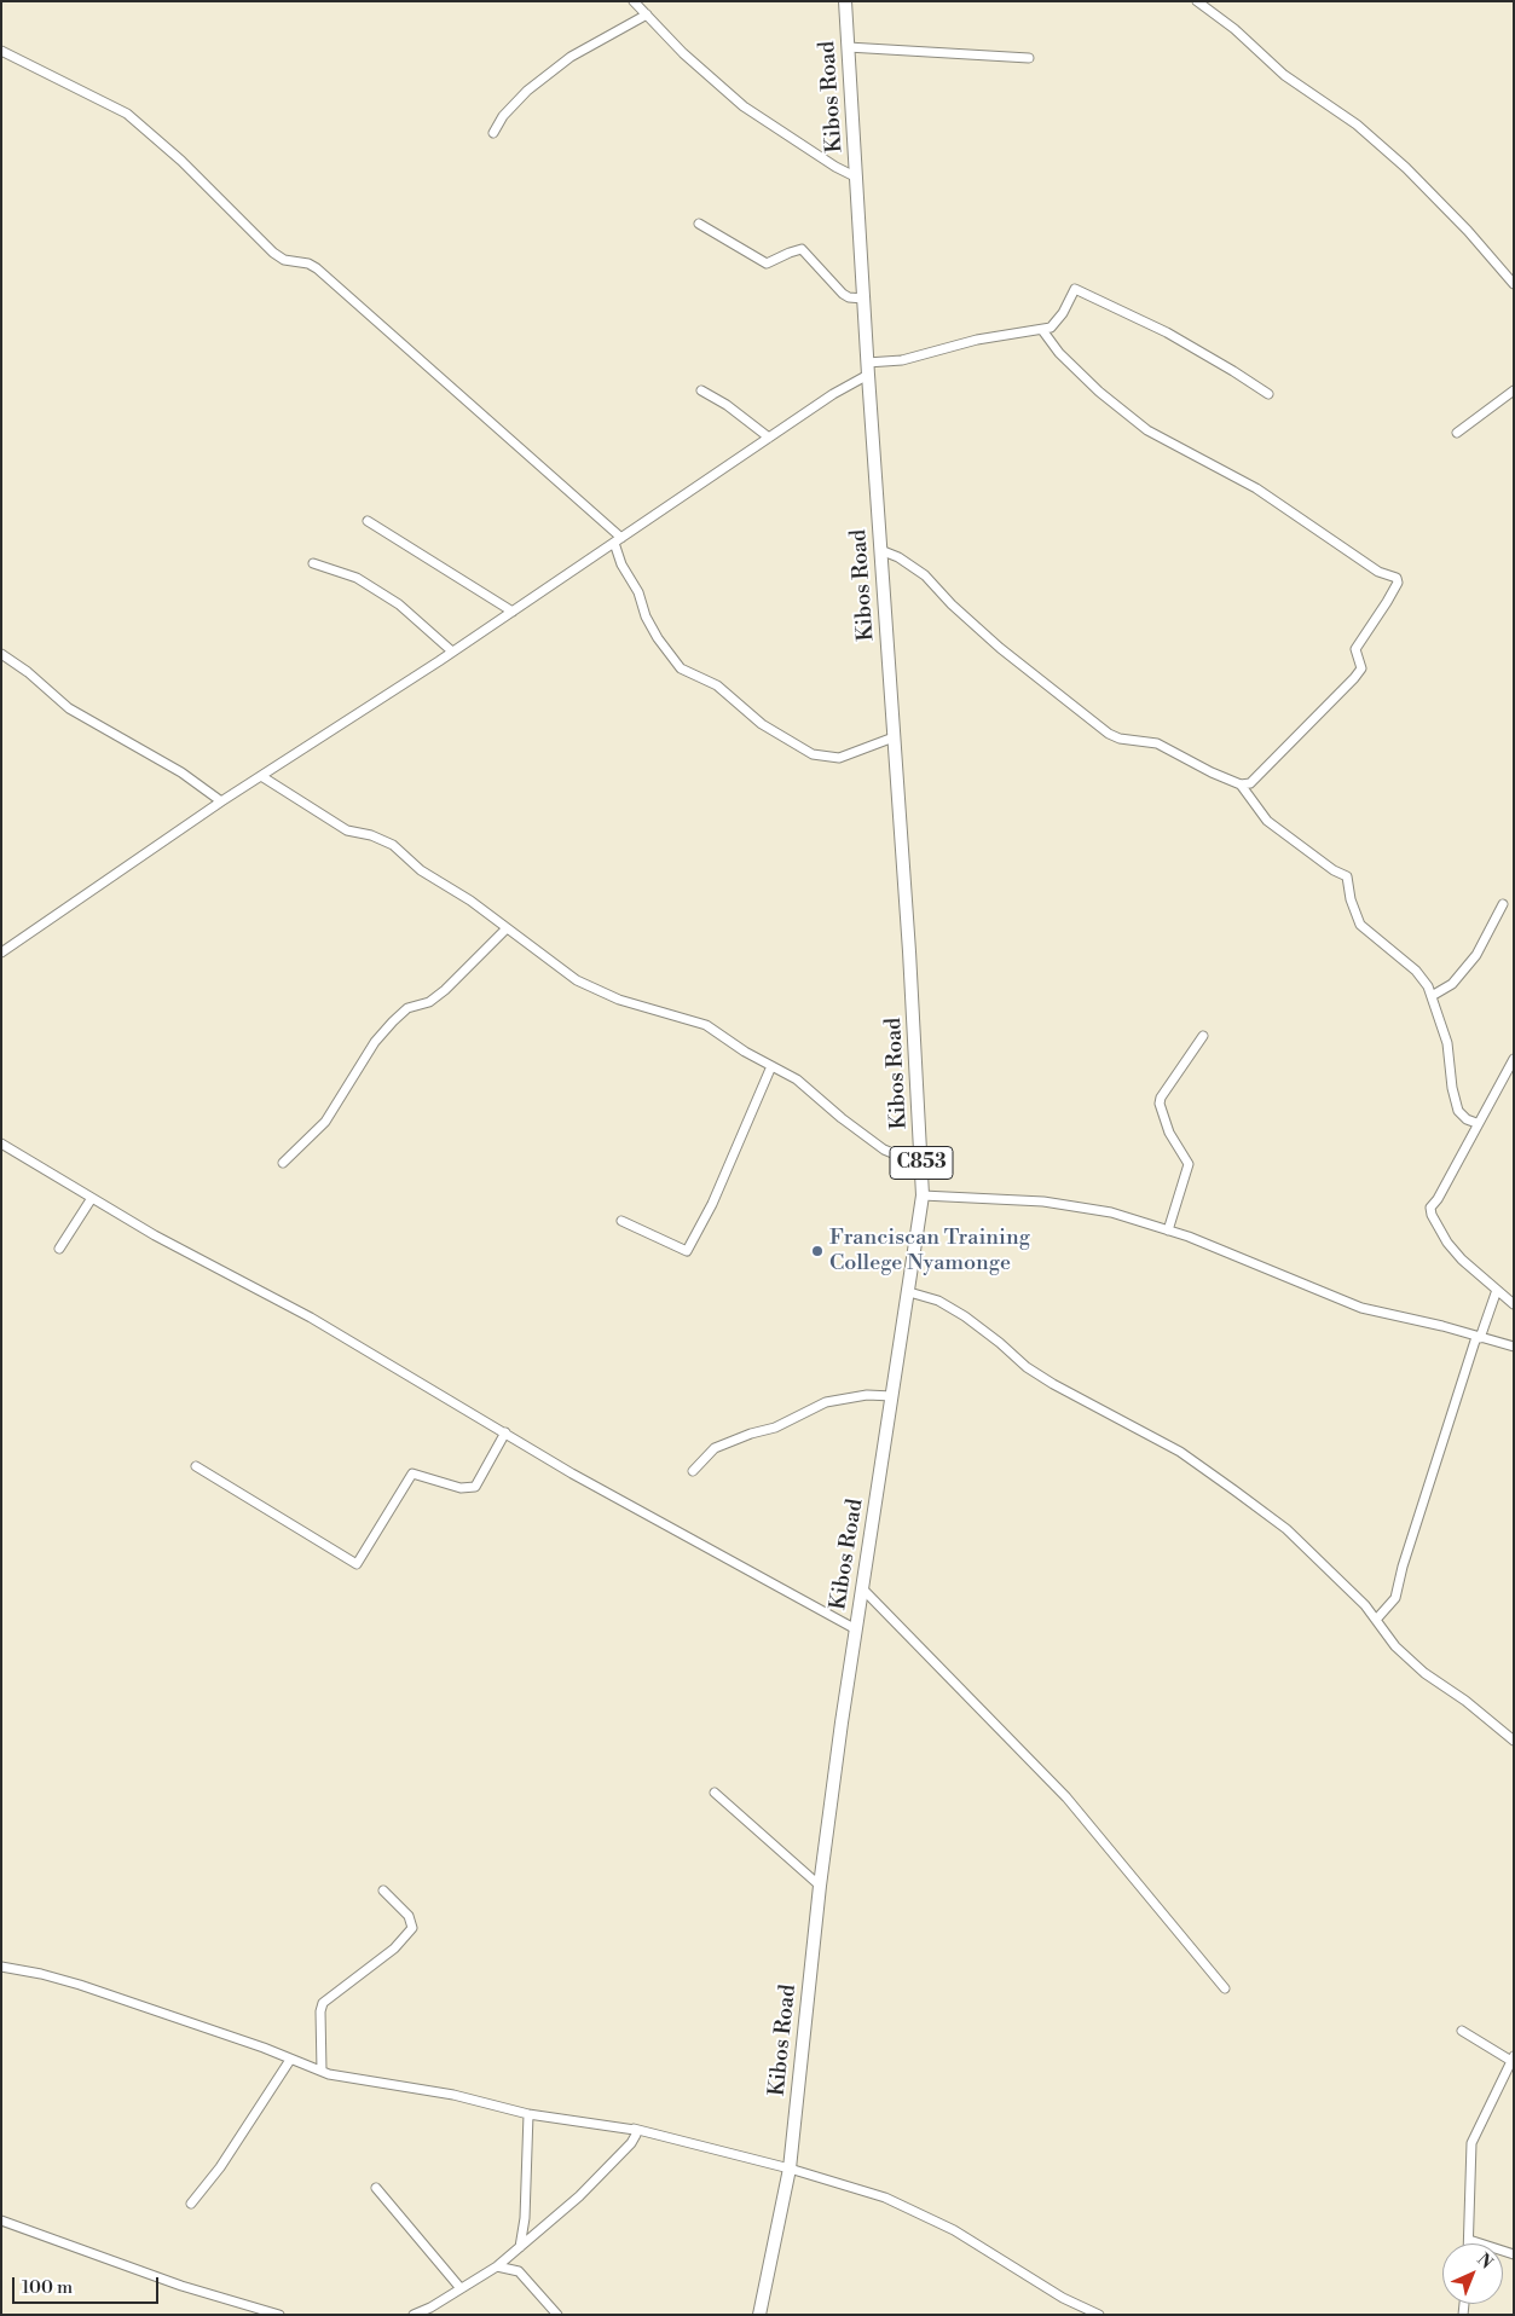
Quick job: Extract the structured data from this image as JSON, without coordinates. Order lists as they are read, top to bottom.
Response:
{
  "streets": {
    "main road": ["Kibos Road", "C853"]
  },
  "places": ["Franciscan Training College Nyamonge"],
  "scale_bar": "100 m",
  "north": "top right"
}
